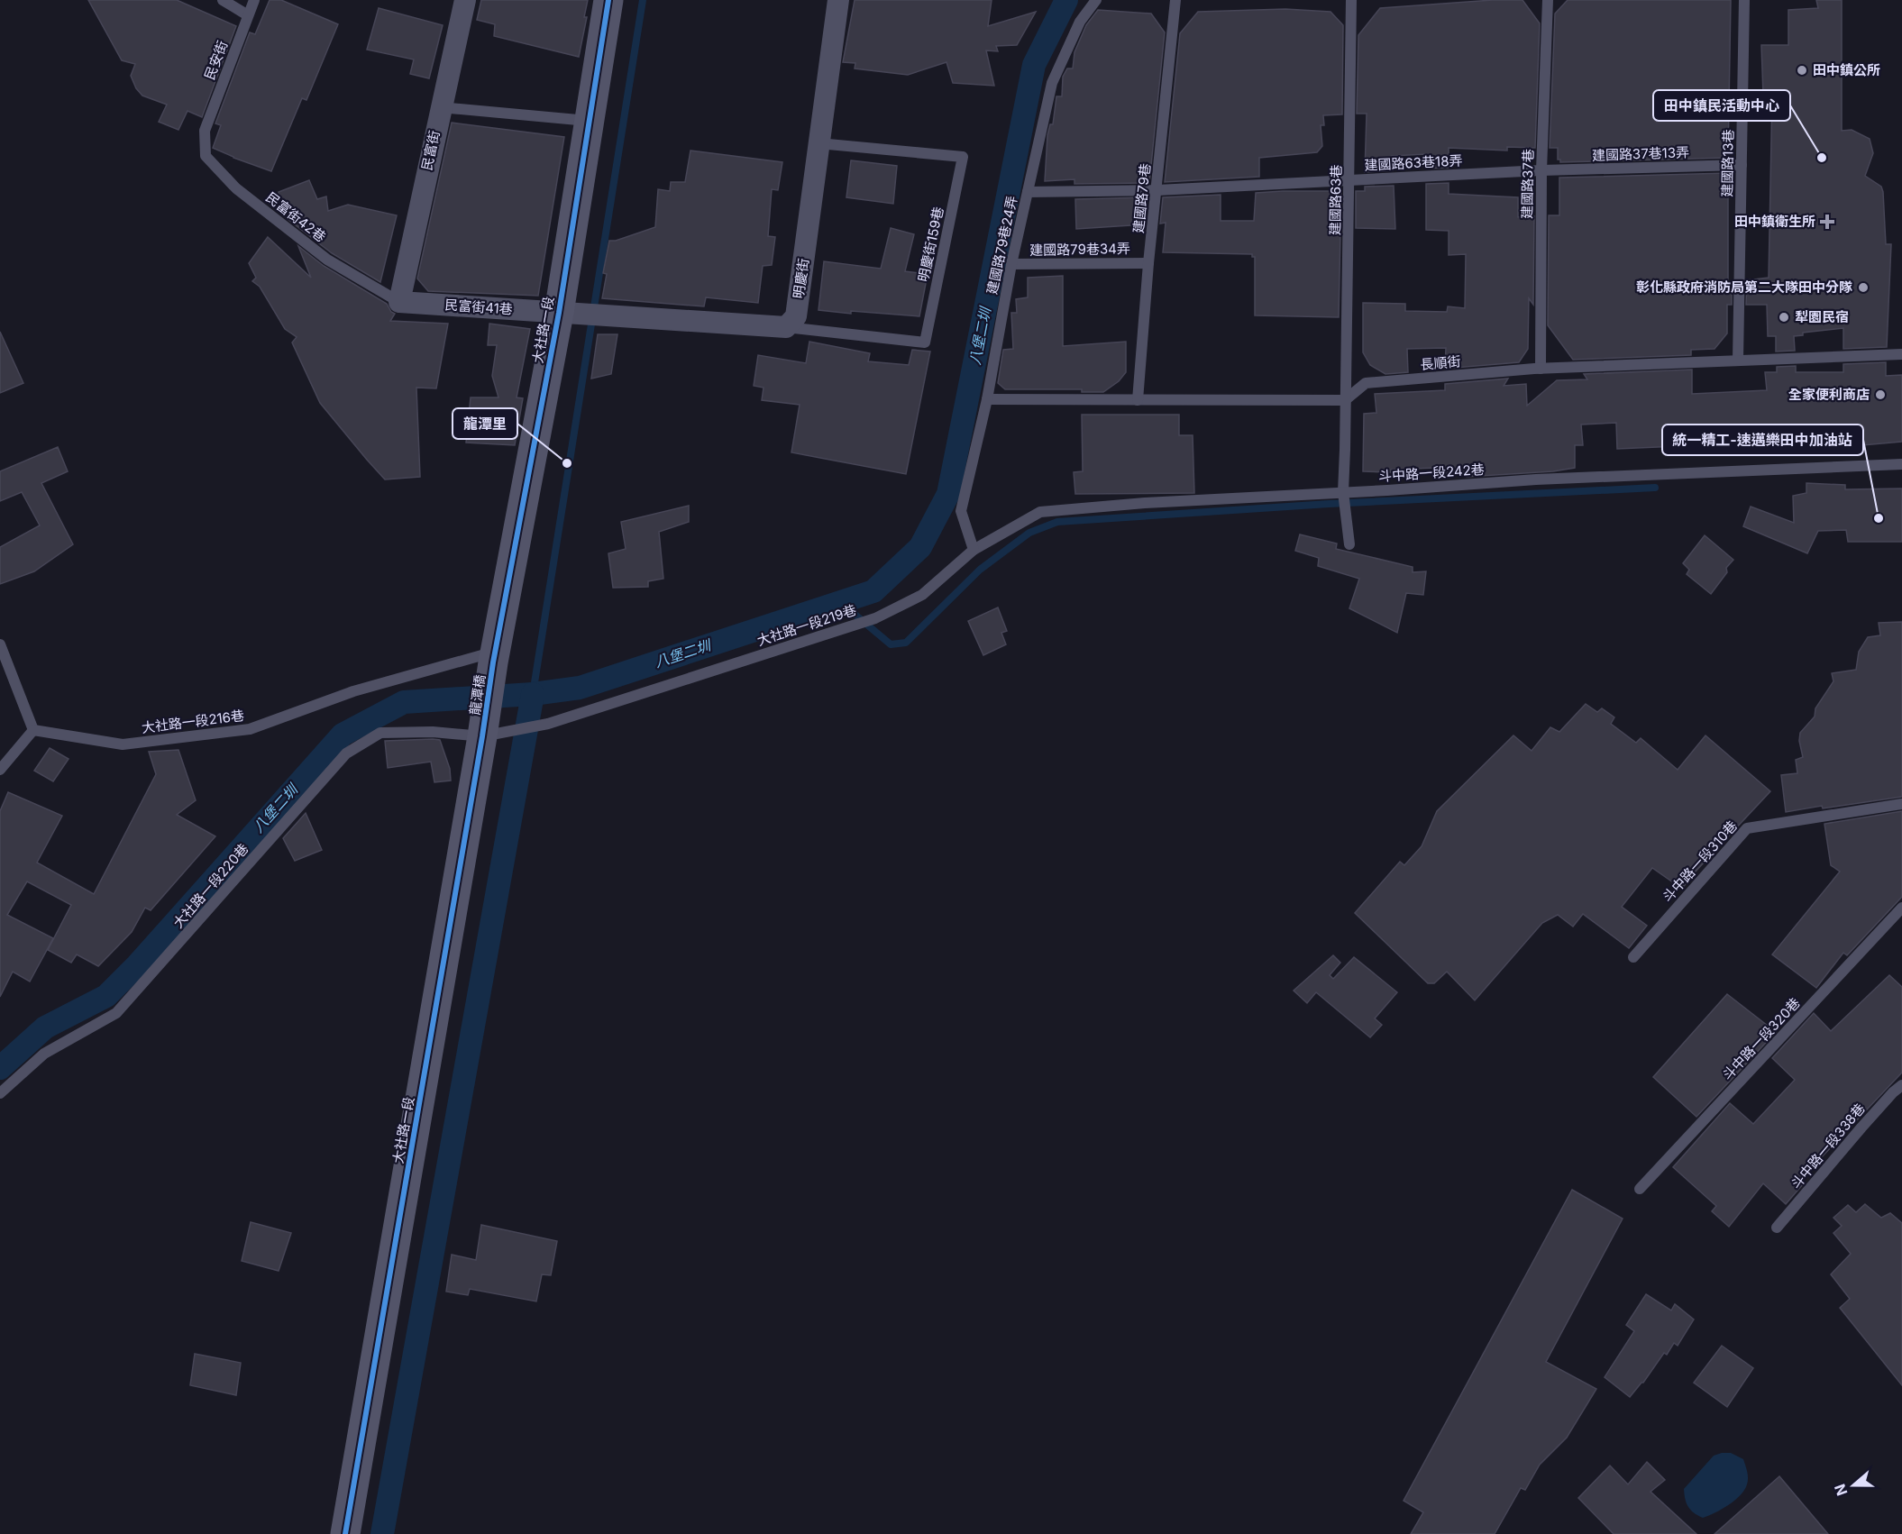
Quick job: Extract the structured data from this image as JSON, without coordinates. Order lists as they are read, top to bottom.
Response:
{
  "streets": {
    "street": [
      "民富街",
      "明慶街",
      "民富街41巷",
      "大社路一段",
      "龍潭橋"
    ],
    "lane": [
      "民安街",
      "建國路37巷13弄",
      "建國路63巷18弄",
      "建國路13巷",
      "建國路37巷",
      "建國路79巷",
      "建國路63巷",
      "民富街42巷",
      "明慶街159巷",
      "建國路79巷24弄",
      "建國路79巷34弄",
      "長順街",
      "斗中路一段242巷",
      "大社路一段219巷",
      "大社路一段216巷",
      "斗中路一段310巷",
      "大社路一段220巷",
      "斗中路一段320巷",
      "斗中路一段338巷"
    ]
  },
  "crossings": [
    ["民安街", "民富街42巷"],
    ["民富街", "民富街42巷"],
    ["民富街", "民富街41巷"],
    ["建國路37巷13弄", "建國路63巷18弄"],
    ["建國路37巷13弄", "建國路13巷"],
    ["建國路37巷13弄", "建國路37巷"],
    ["建國路63巷18弄", "建國路37巷"],
    ["建國路63巷18弄", "建國路79巷"],
    ["建國路63巷18弄", "建國路63巷"],
    ["建國路63巷18弄", "建國路79巷24弄"],
    ["建國路13巷", "長順街"],
    ["建國路37巷", "長順街"],
    ["建國路79巷", "建國路79巷24弄"],
    ["建國路79巷", "建國路79巷34弄"],
    ["建國路63巷", "長順街"],
    ["建國路63巷", "斗中路一段242巷"],
    ["民富街42巷", "民富街41巷"],
    ["明慶街159巷", "明慶街"],
    ["建國路79巷24弄", "建國路79巷34弄"],
    ["民富街41巷", "大社路一段"],
    ["大社路一段", "大社路一段219巷"],
    ["大社路一段", "龍潭橋"],
    ["大社路一段", "大社路一段216巷"],
    ["大社路一段", "大社路一段220巷"],
    ["斗中路一段242巷", "大社路一段219巷"],
    ["大社路一段219巷", "龍潭橋"],
    ["大社路一段219巷", "大社路一段220巷"],
    ["龍潭橋", "大社路一段216巷"],
    ["龍潭橋", "大社路一段220巷"]
  ],
  "water": ["八堡二圳"],
  "places": {
    "other": [
      "田中鎮公所",
      "田中鎮民活動中心",
      "彰化縣政府消防局第二大隊田中分隊",
      "犁園民宿",
      "全家便利商店",
      "龍潭里",
      "統一精工-速邁樂田中加油站"
    ],
    "health": ["田中鎮衛生所"]
  },
  "north": "left"
}
